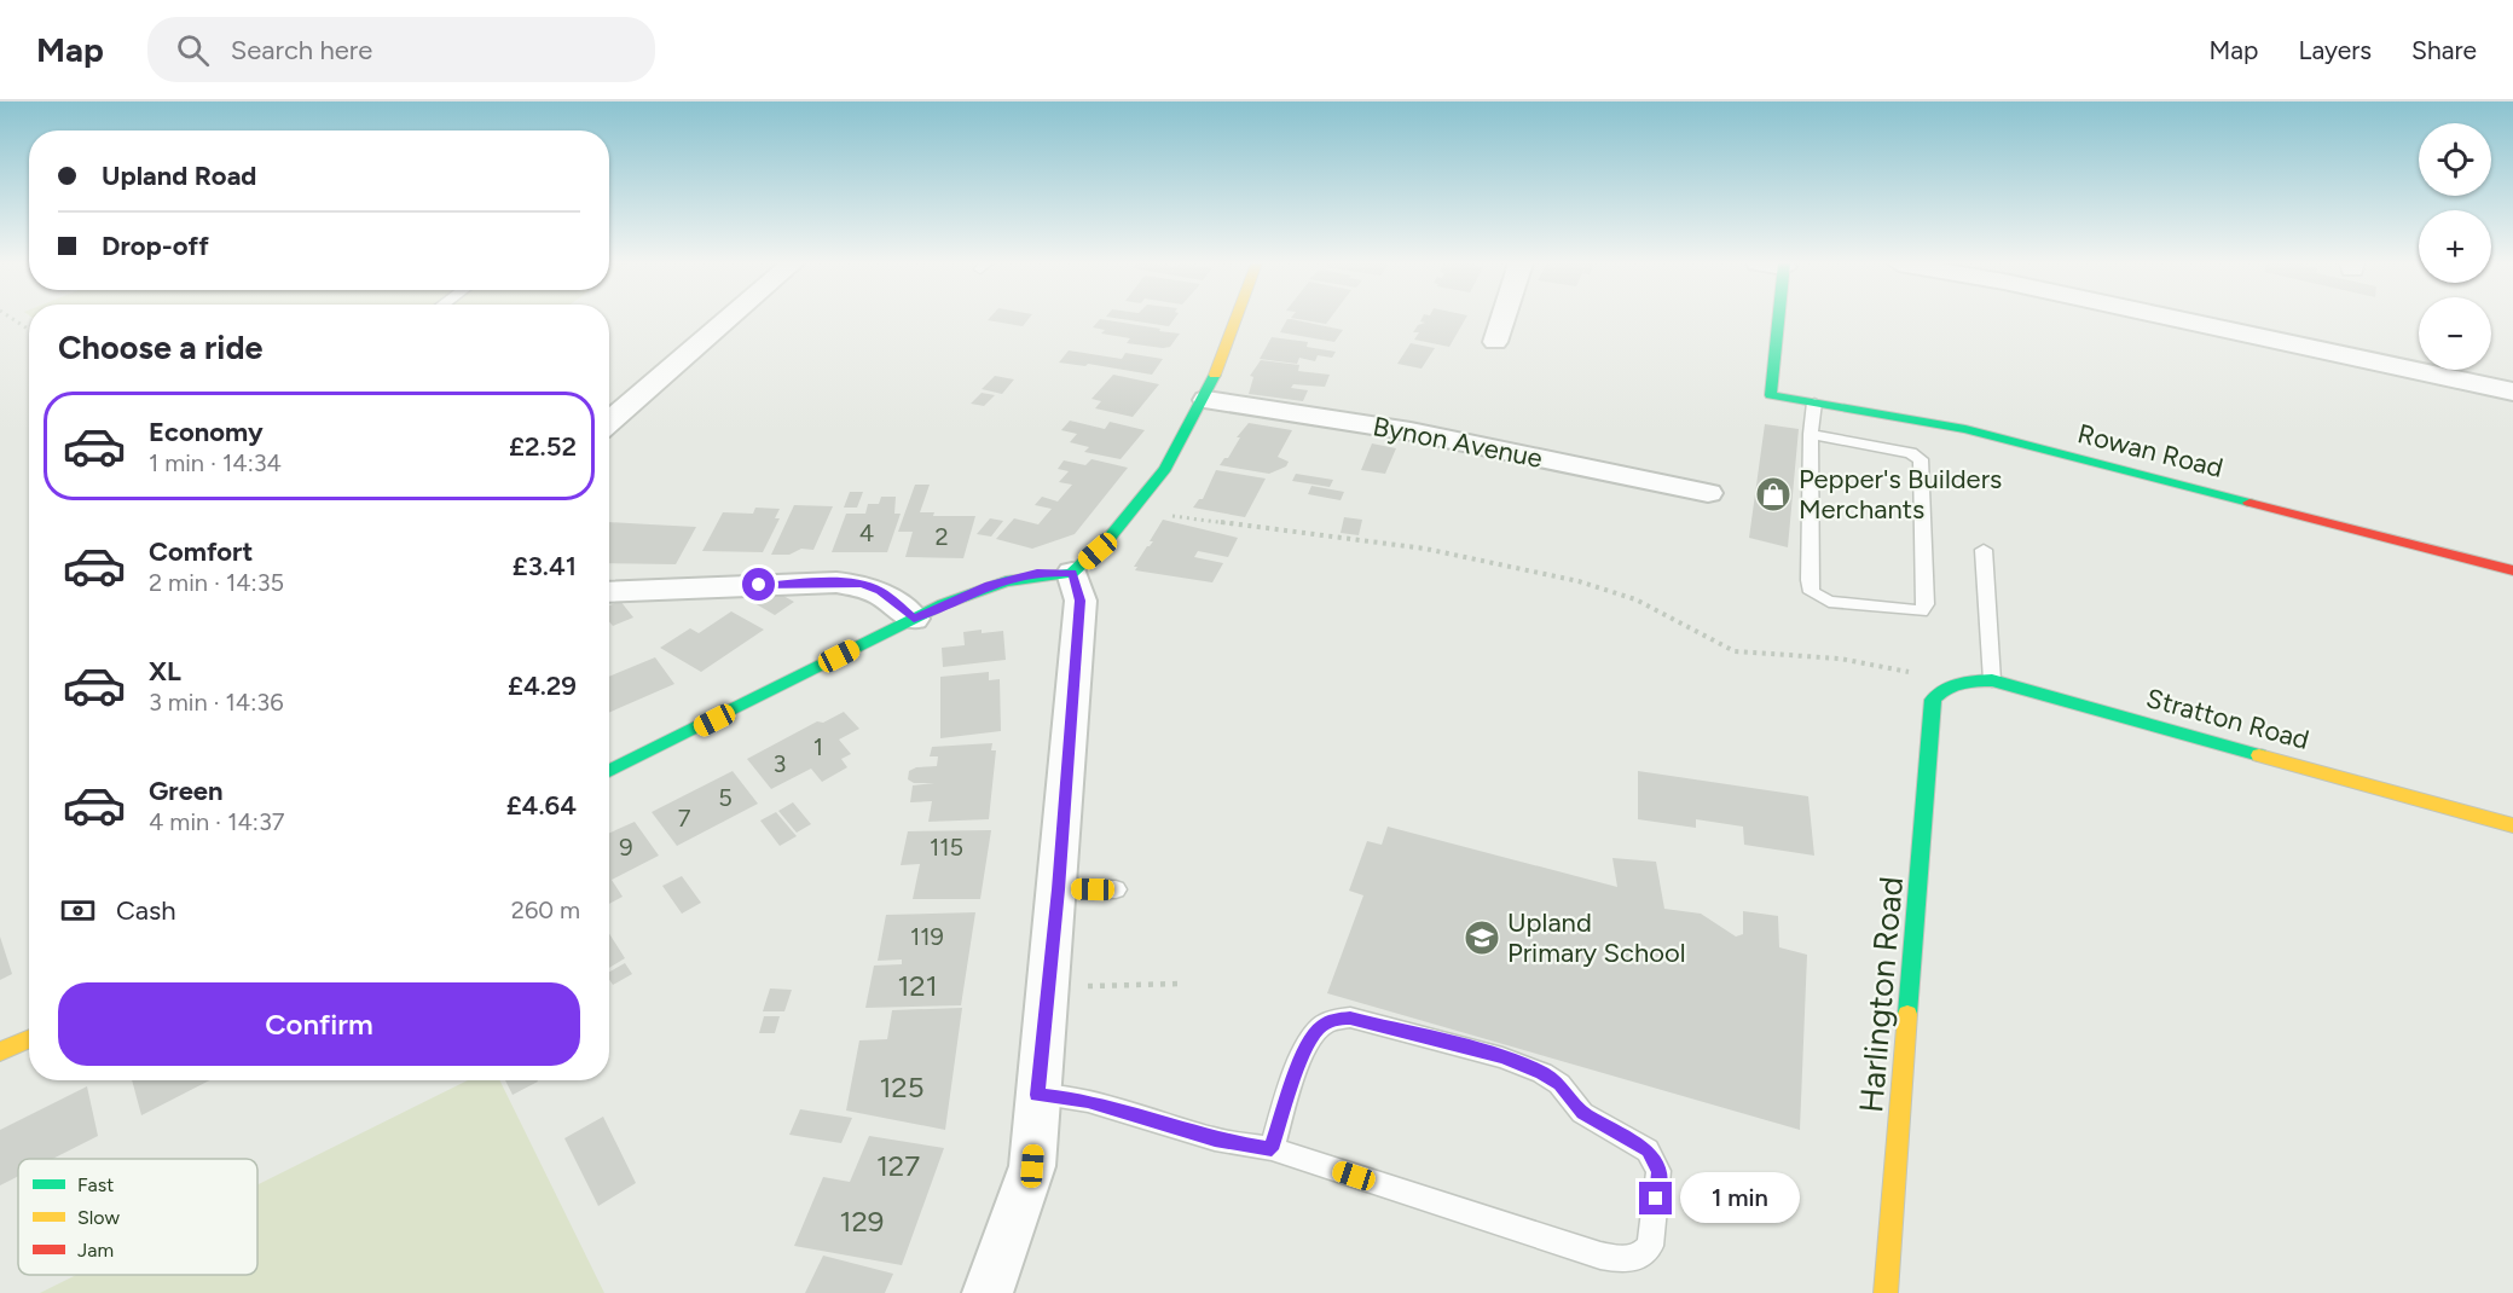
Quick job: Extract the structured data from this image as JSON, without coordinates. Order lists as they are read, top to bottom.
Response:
{
  "streets": {
    "street": [
      "Bynon Avenue",
      "Rowan Road",
      "Stratton Road",
      "Harlington Road"
    ]
  },
  "crossings": [
    ["Stratton Road", "Harlington Road"]
  ],
  "places": {
    "shop": ["Pepper's Builders Merchants"],
    "school or university": ["Upland Primary School"]
  },
  "house_numbers": [
    "4",
    "2",
    "1",
    "3",
    "5",
    "7",
    "9",
    "115",
    "119",
    "121",
    "125",
    "127",
    "129"
  ],
  "legend": ["Fast", "Slow", "Jam"],
  "page": {
    "header": "Map",
    "search": "Search here",
    "nav": ["Map", "Layers", "Share"],
    "map_buttons": ["+", "−"],
    "banner": ["Upland Road", "Drop-off"],
    "heading": "Choose a ride",
    "list": [
      {
        "name": "Economy",
        "note": "1 min · 14:34",
        "value": "£2.52"
      },
      {
        "name": "Comfort",
        "note": "2 min · 14:35",
        "value": "£3.41"
      },
      {
        "name": "XL",
        "note": "3 min · 14:36",
        "value": "£4.29"
      },
      {
        "name": "Green",
        "note": "4 min · 14:37",
        "value": "£4.64"
      }
    ],
    "pay": ["Cash", "260 m"],
    "buttons": "Confirm",
    "bubble": "1 min"
  }
}
